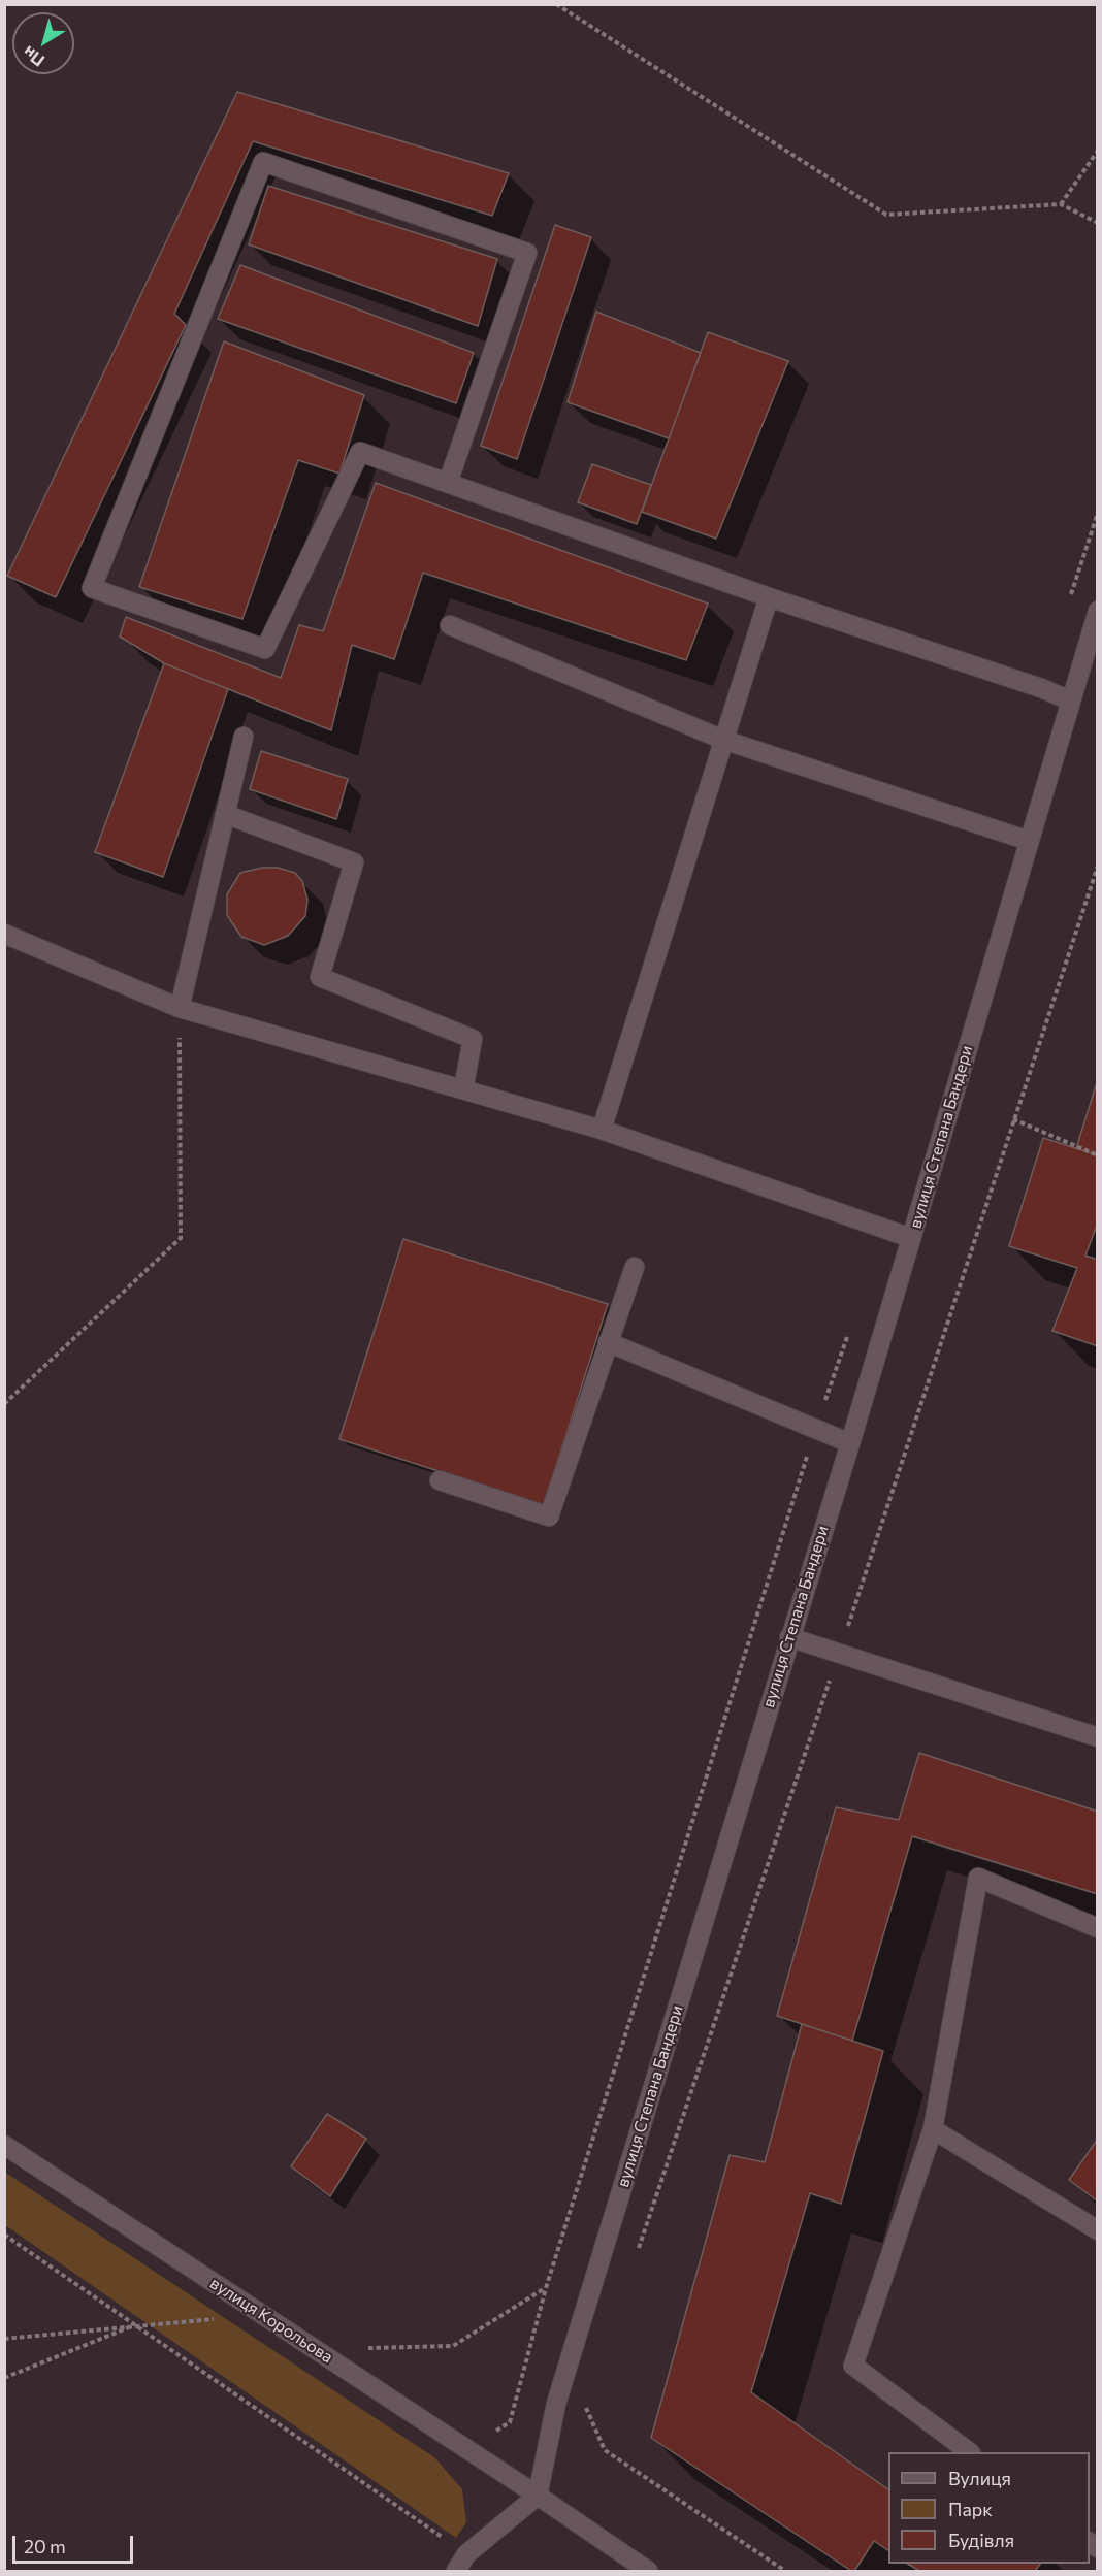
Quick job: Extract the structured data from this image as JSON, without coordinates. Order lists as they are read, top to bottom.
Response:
{
  "streets": {
    "street": ["вулиця Степана Бандери", "вулиця Корольова"]
  },
  "crossings": [
    ["вулиця Степана Бандери", "вулиця Корольова"]
  ],
  "legend": ["Вулиця", "Парк", "Будівля"],
  "scale_bar": "20 m",
  "north": "bottom left"
}
